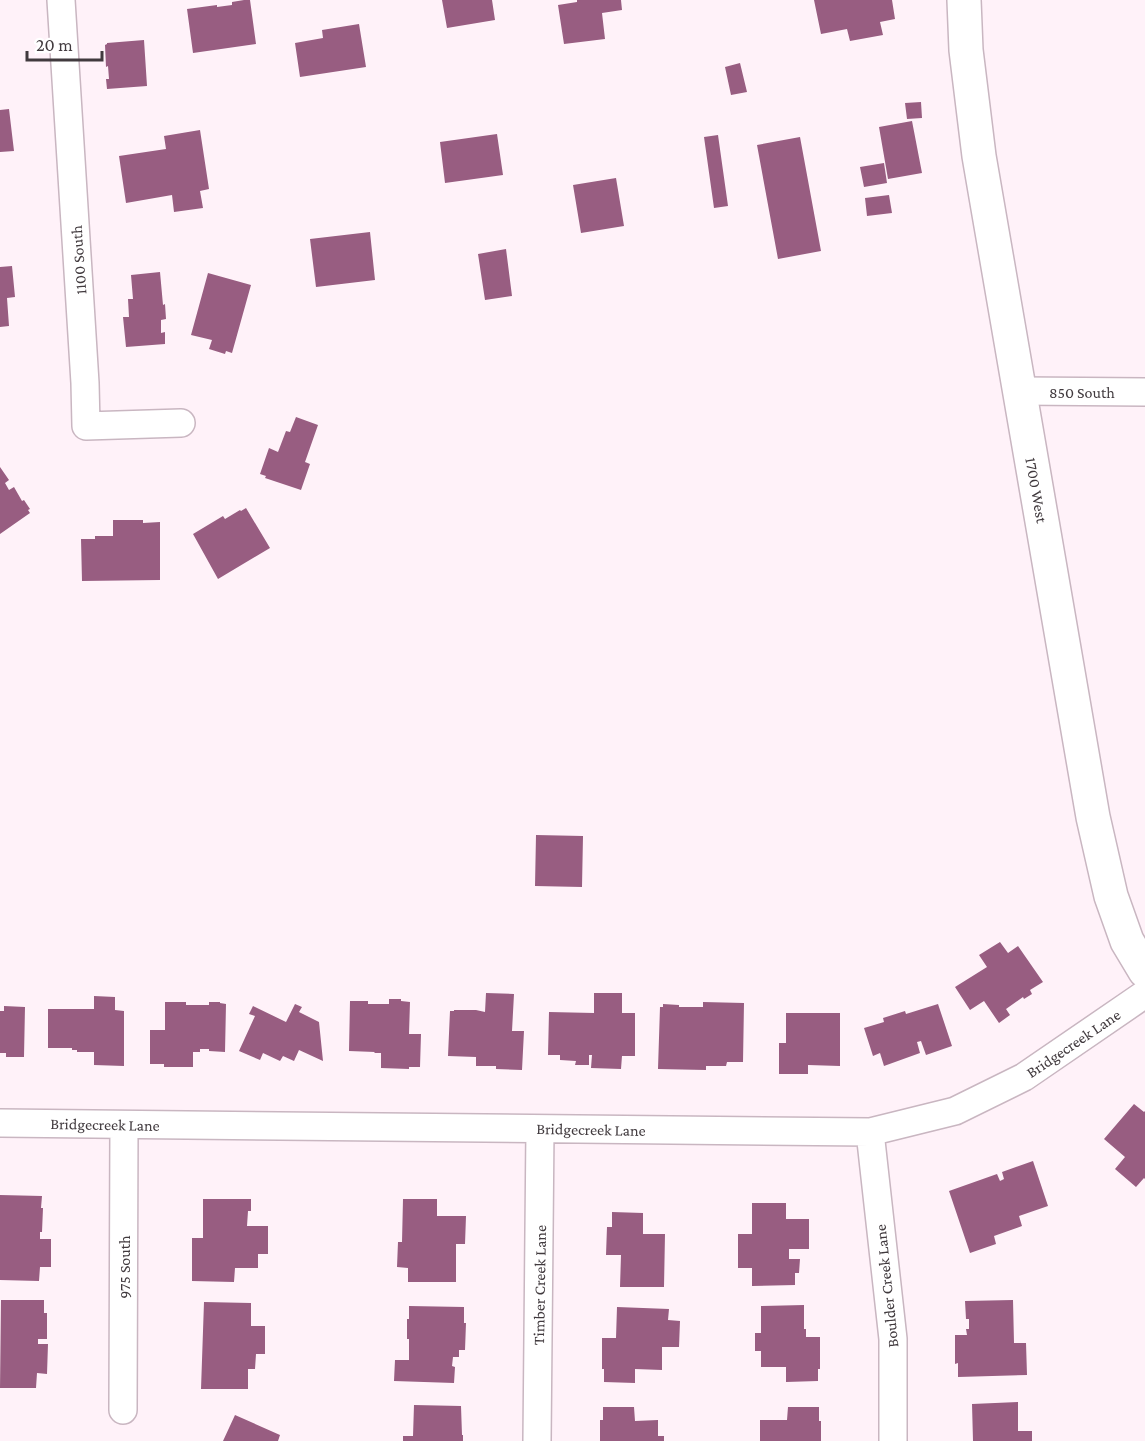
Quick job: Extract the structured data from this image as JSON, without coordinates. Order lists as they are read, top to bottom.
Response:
{
  "streets": {
    "street": [
      "1100 South",
      "850 South",
      "1700 West",
      "Bridgecreek Lane",
      "975 South",
      "Timber Creek Lane",
      "Boulder Creek Lane"
    ]
  },
  "crossings": [
    ["850 South", "1700 West"],
    ["Bridgecreek Lane", "975 South"],
    ["Bridgecreek Lane", "Timber Creek Lane"],
    ["Bridgecreek Lane", "Boulder Creek Lane"]
  ],
  "scale_bar": "20 m"
}
